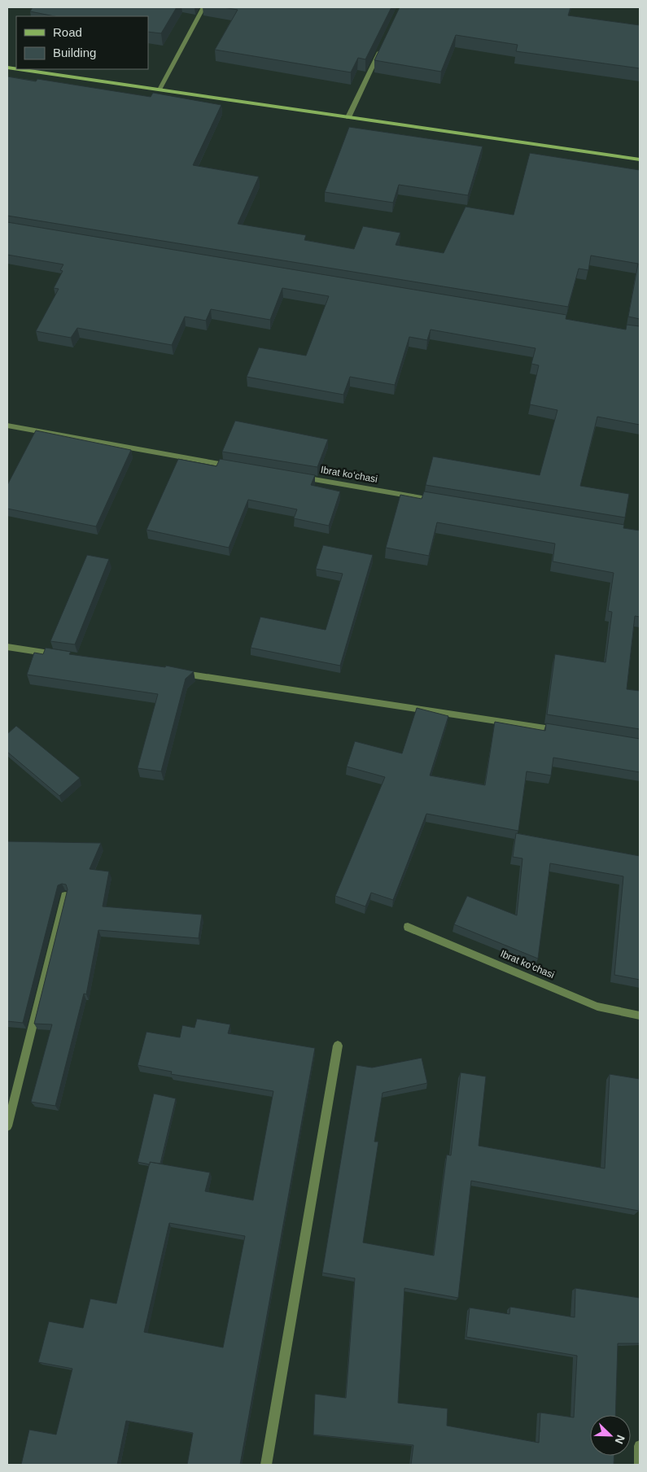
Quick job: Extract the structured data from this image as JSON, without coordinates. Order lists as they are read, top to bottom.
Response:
{
  "streets": {
    "street": ["Ibrat koʻchasi"]
  },
  "legend": ["Road", "Building"],
  "north": "bottom right"
}
